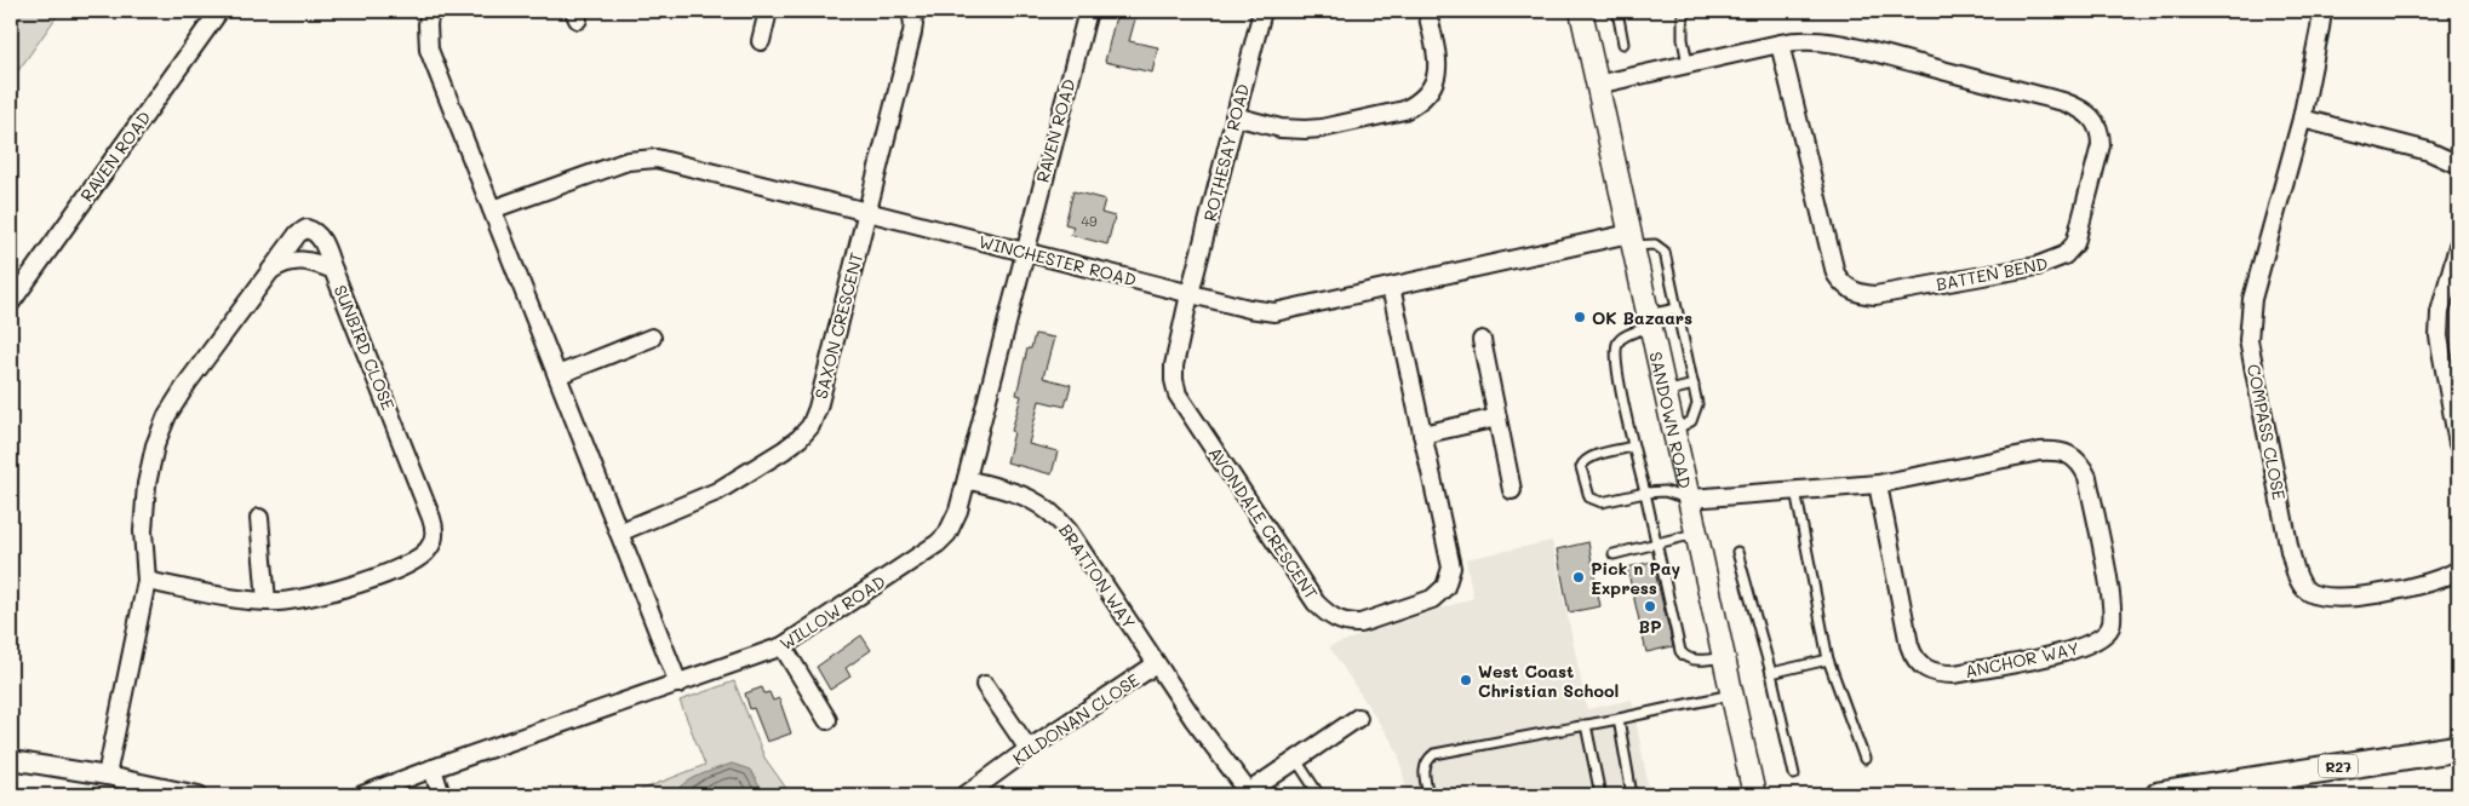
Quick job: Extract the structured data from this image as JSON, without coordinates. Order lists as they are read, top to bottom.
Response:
{
  "streets": {
    "main road": ["R27"],
    "street": [
      "RAVEN ROAD",
      "ROTHESAY ROAD",
      "WINCHESTER ROAD",
      "BATTEN BEND",
      "SAXON CRESCENT",
      "SUNBIRD CLOSE",
      "SANDOWN ROAD",
      "COMPASS CLOSE",
      "AVONDALE CRESCENT",
      "BRATTON WAY",
      "WILLOW ROAD",
      "ANCHOR WAY",
      "KILDONAN CLOSE"
    ]
  },
  "crossings": [
    ["RAVEN ROAD", "WINCHESTER ROAD"],
    ["RAVEN ROAD", "WILLOW ROAD"],
    ["ROTHESAY ROAD", "WINCHESTER ROAD"],
    ["ROTHESAY ROAD", "AVONDALE CRESCENT"],
    ["WINCHESTER ROAD", "SAXON CRESCENT"],
    ["WINCHESTER ROAD", "SANDOWN ROAD"],
    ["WINCHESTER ROAD", "AVONDALE CRESCENT"],
    ["WINCHESTER ROAD", "WILLOW ROAD"],
    ["BATTEN BEND", "SANDOWN ROAD"],
    ["SANDOWN ROAD", "ANCHOR WAY"],
    ["BRATTON WAY", "WILLOW ROAD"],
    ["BRATTON WAY", "KILDONAN CLOSE"]
  ],
  "places": [
    "OK Bazaars",
    "Pick n Pay Express",
    "BP",
    "West Coast Christian School"
  ],
  "house_numbers": ["49"]
}
